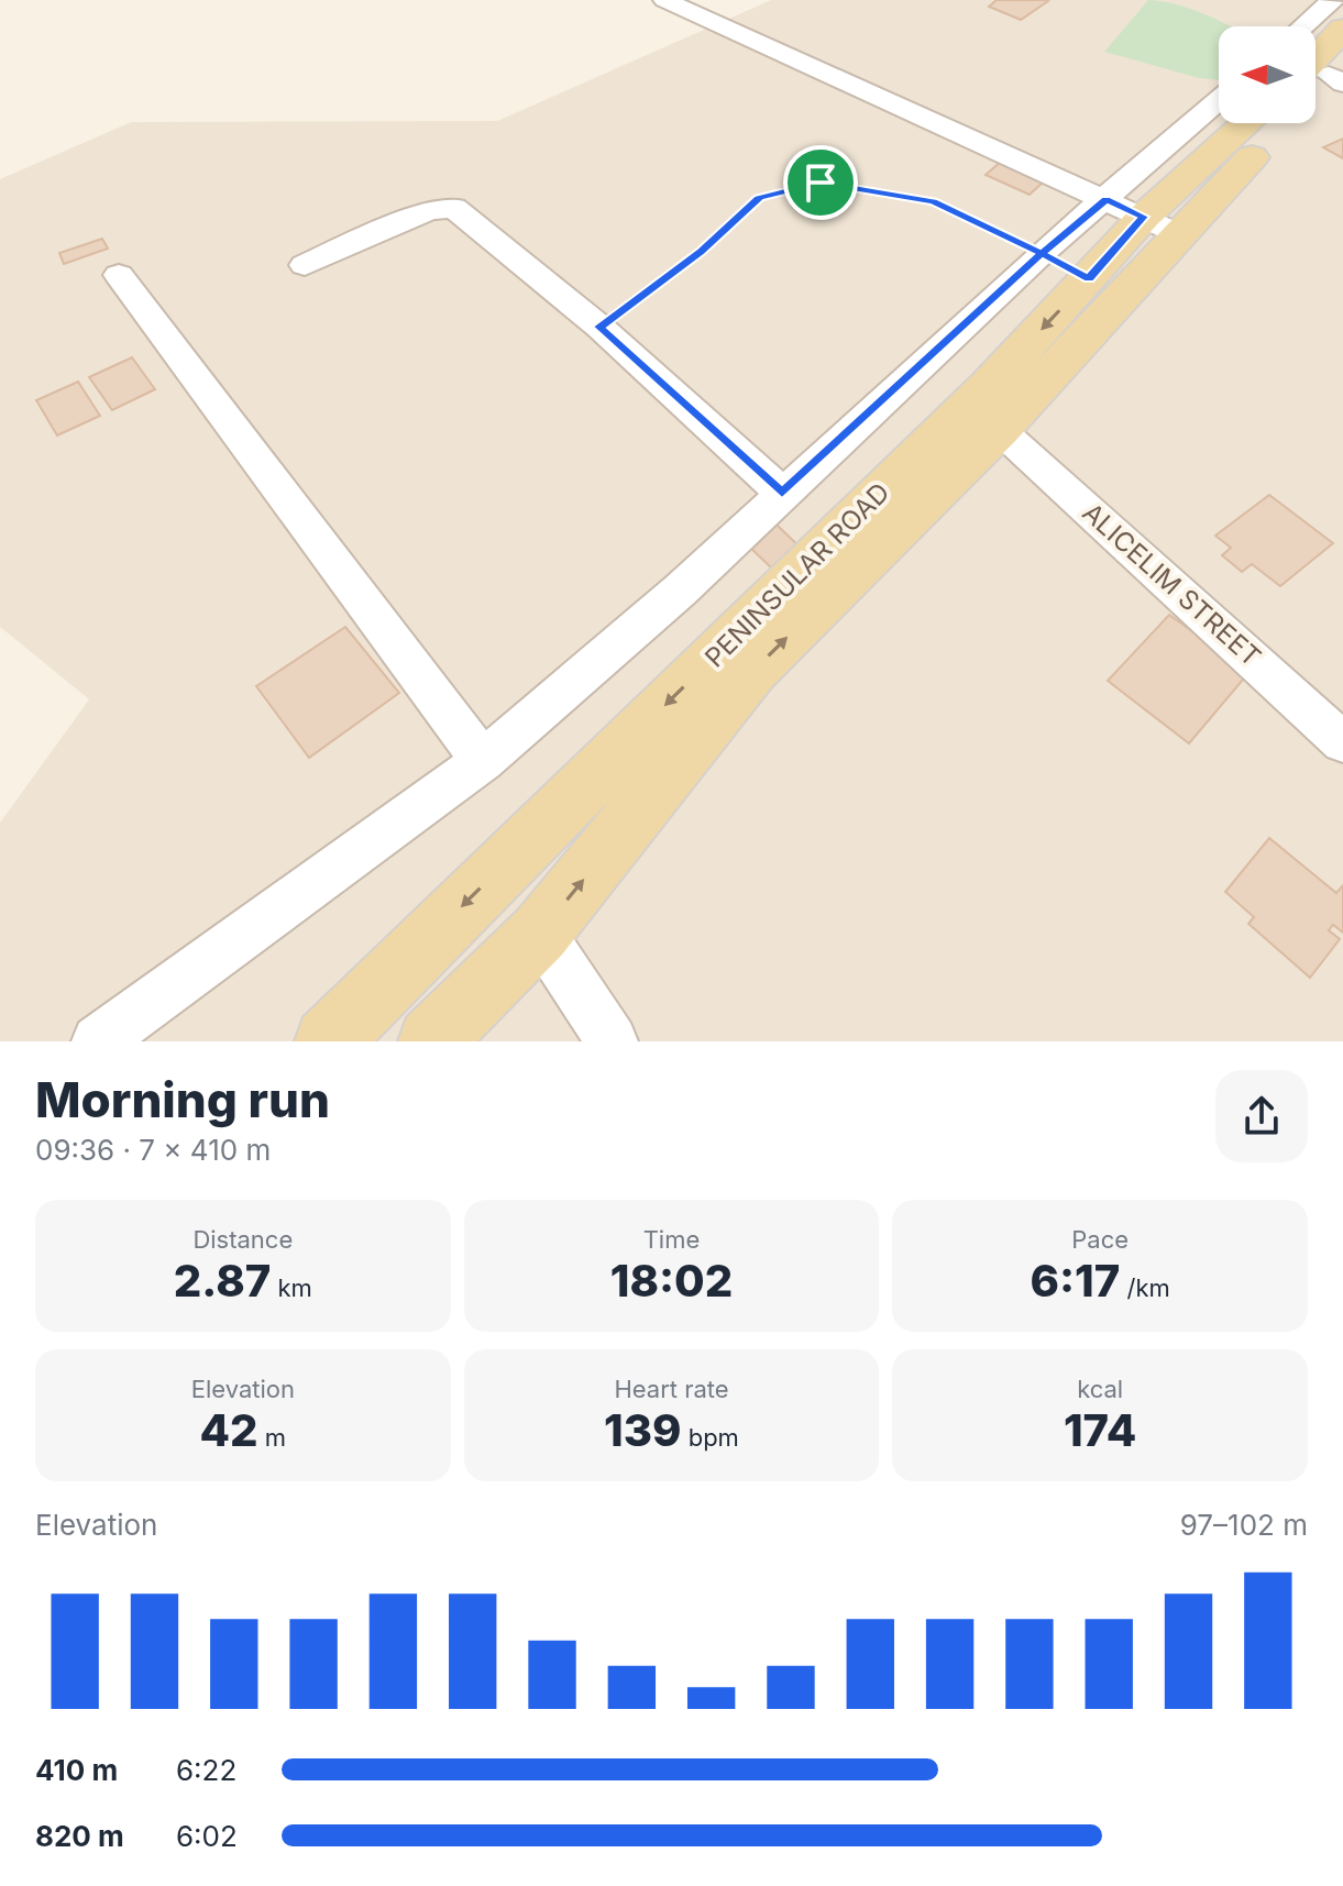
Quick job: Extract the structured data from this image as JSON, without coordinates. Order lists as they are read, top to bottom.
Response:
{
  "streets": {
    "main road": ["PENINSULAR ROAD"],
    "street": ["ALICELIM STREET"]
  },
  "crossings": [
    ["PENINSULAR ROAD", "ALICELIM STREET"]
  ],
  "north": "left",
  "page": {
    "heading": ["Morning run", "09:36 · 7 × 410 m"],
    "stats": [
      ["Distance", "2.87 km"],
      ["Time", "18:02"],
      ["Pace", "6:17 /km"],
      ["Elevation", "42 m"],
      ["Heart rate", "139 bpm"],
      ["kcal", "174"]
    ],
    "chart": ["Elevation", "97–102 m"],
    "list": [
      {
        "name": "410 m",
        "note": "6:22"
      },
      {
        "name": "820 m",
        "note": "6:02"
      }
    ]
  }
}
